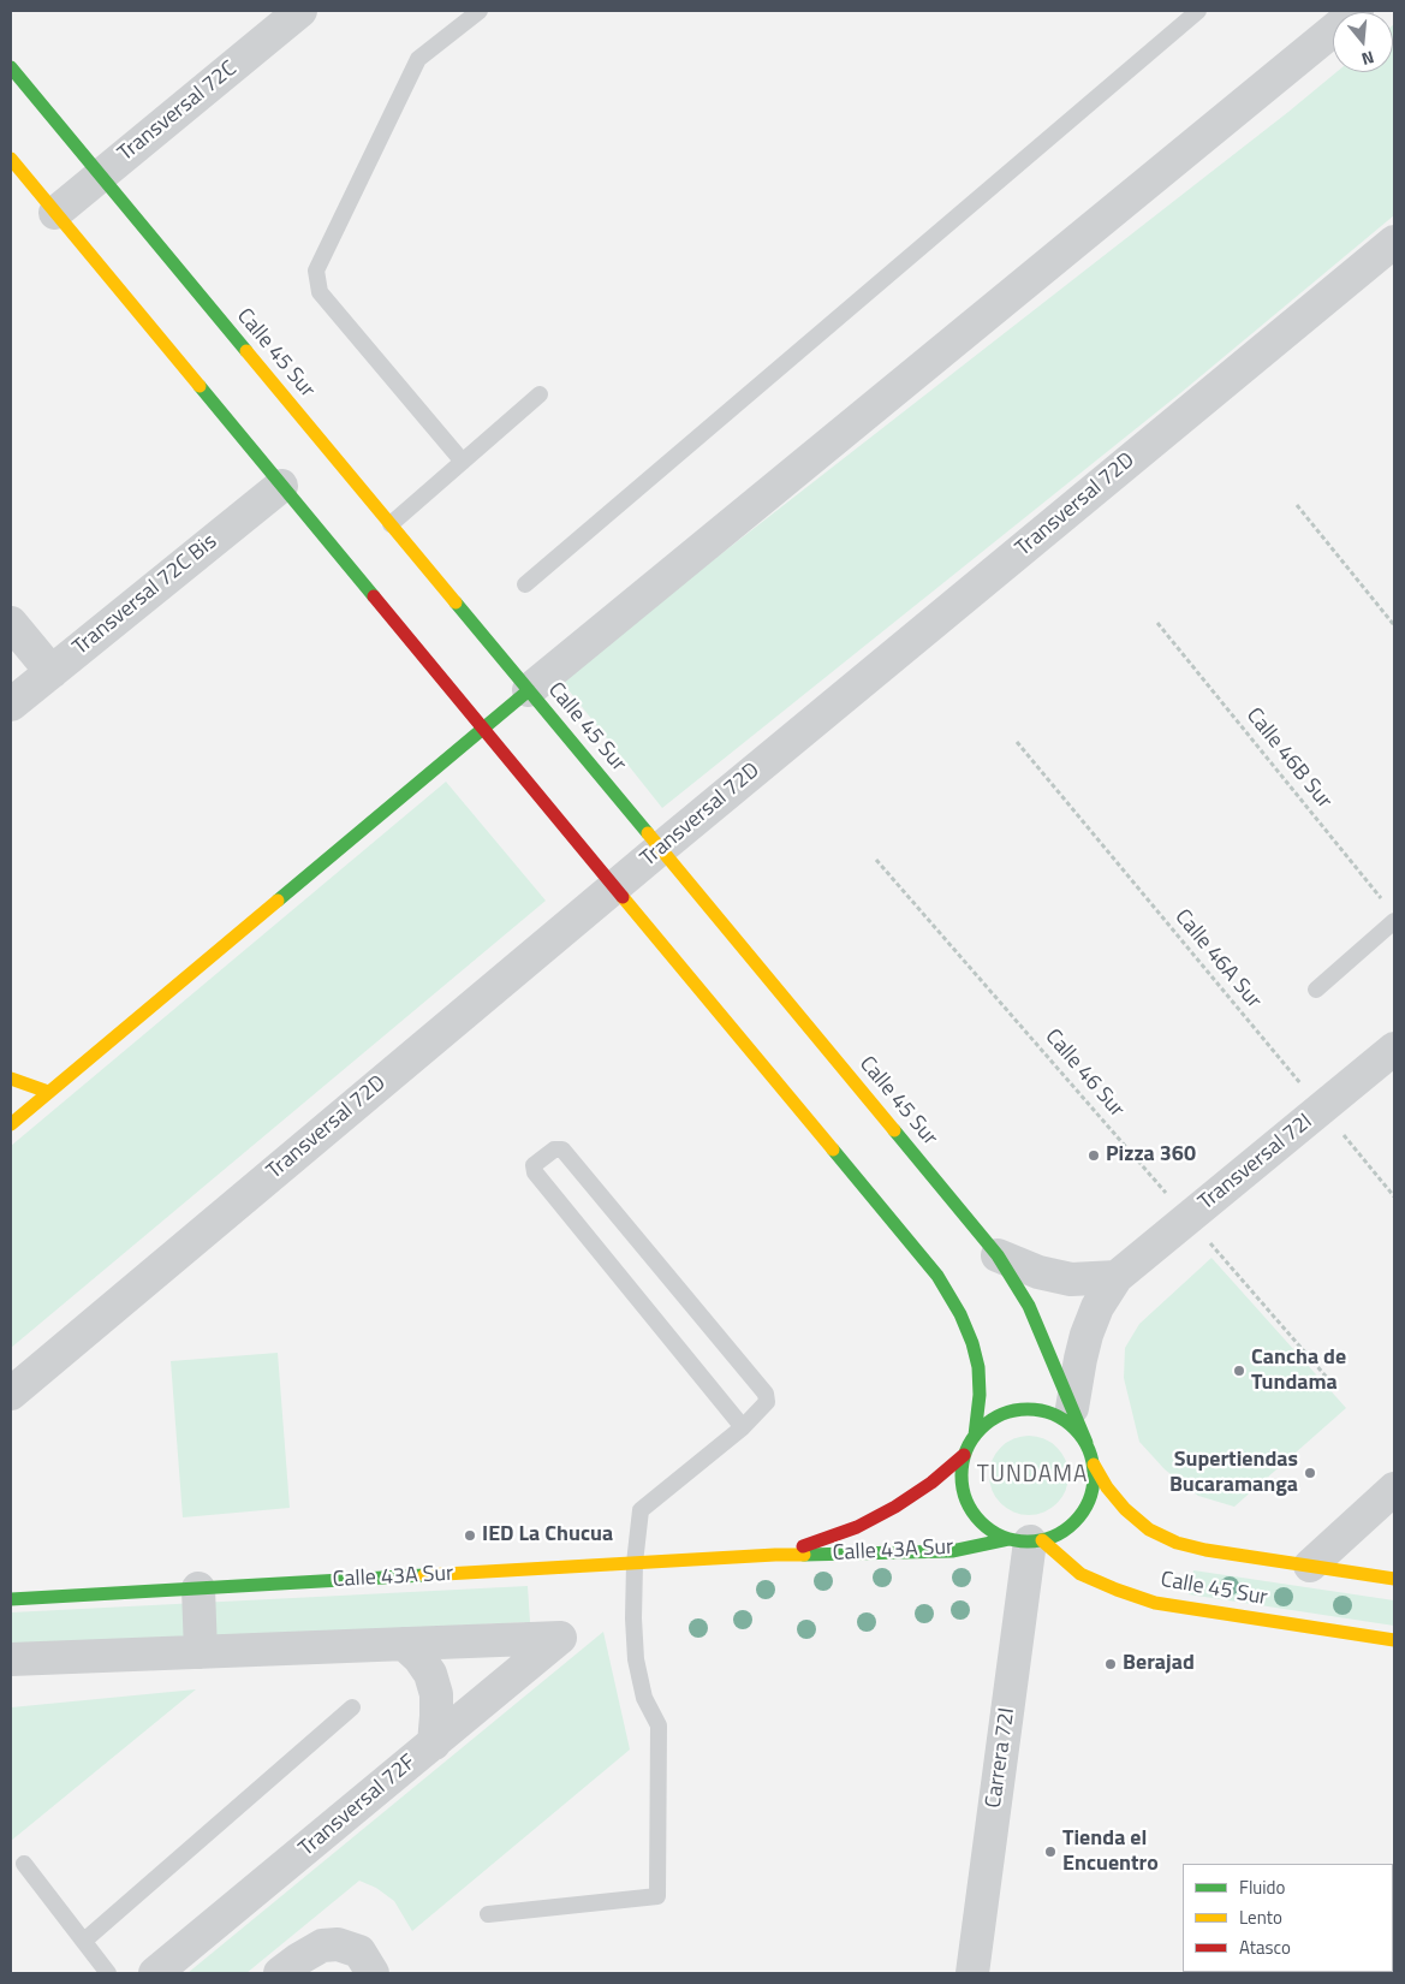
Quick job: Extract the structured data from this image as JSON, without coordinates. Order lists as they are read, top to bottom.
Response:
{
  "streets": {
    "street": [
      "Transversal 72C",
      "Calle 45 Sur",
      "Transversal 72D",
      "Transversal 72C Bis",
      "Transversal 72I",
      "Calle 43A Sur",
      "Carrera 72I",
      "Transversal 72F"
    ],
    "path": ["Calle 46B Sur", "Calle 46A Sur", "Calle 46 Sur"]
  },
  "crossings": [
    ["Transversal 72C", "Calle 45 Sur"],
    ["Calle 45 Sur", "Transversal 72D"],
    ["Calle 45 Sur", "Transversal 72I"],
    ["Calle 45 Sur", "Calle 43A Sur"],
    ["Calle 45 Sur", "Carrera 72I"],
    ["Calle 46A Sur", "Transversal 72I"],
    ["Calle 46 Sur", "Transversal 72I"],
    ["Calle 43A Sur", "Carrera 72I"]
  ],
  "districts": ["TUNDAMA"],
  "places": [
    "Pizza 360",
    "Cancha de Tundama",
    "Supertiendas Bucaramanga",
    "IED La Chucua",
    "Berajad",
    "Tienda el Encuentro"
  ],
  "legend": ["Fluido", "Lento", "Atasco"],
  "north": "bottom"
}
